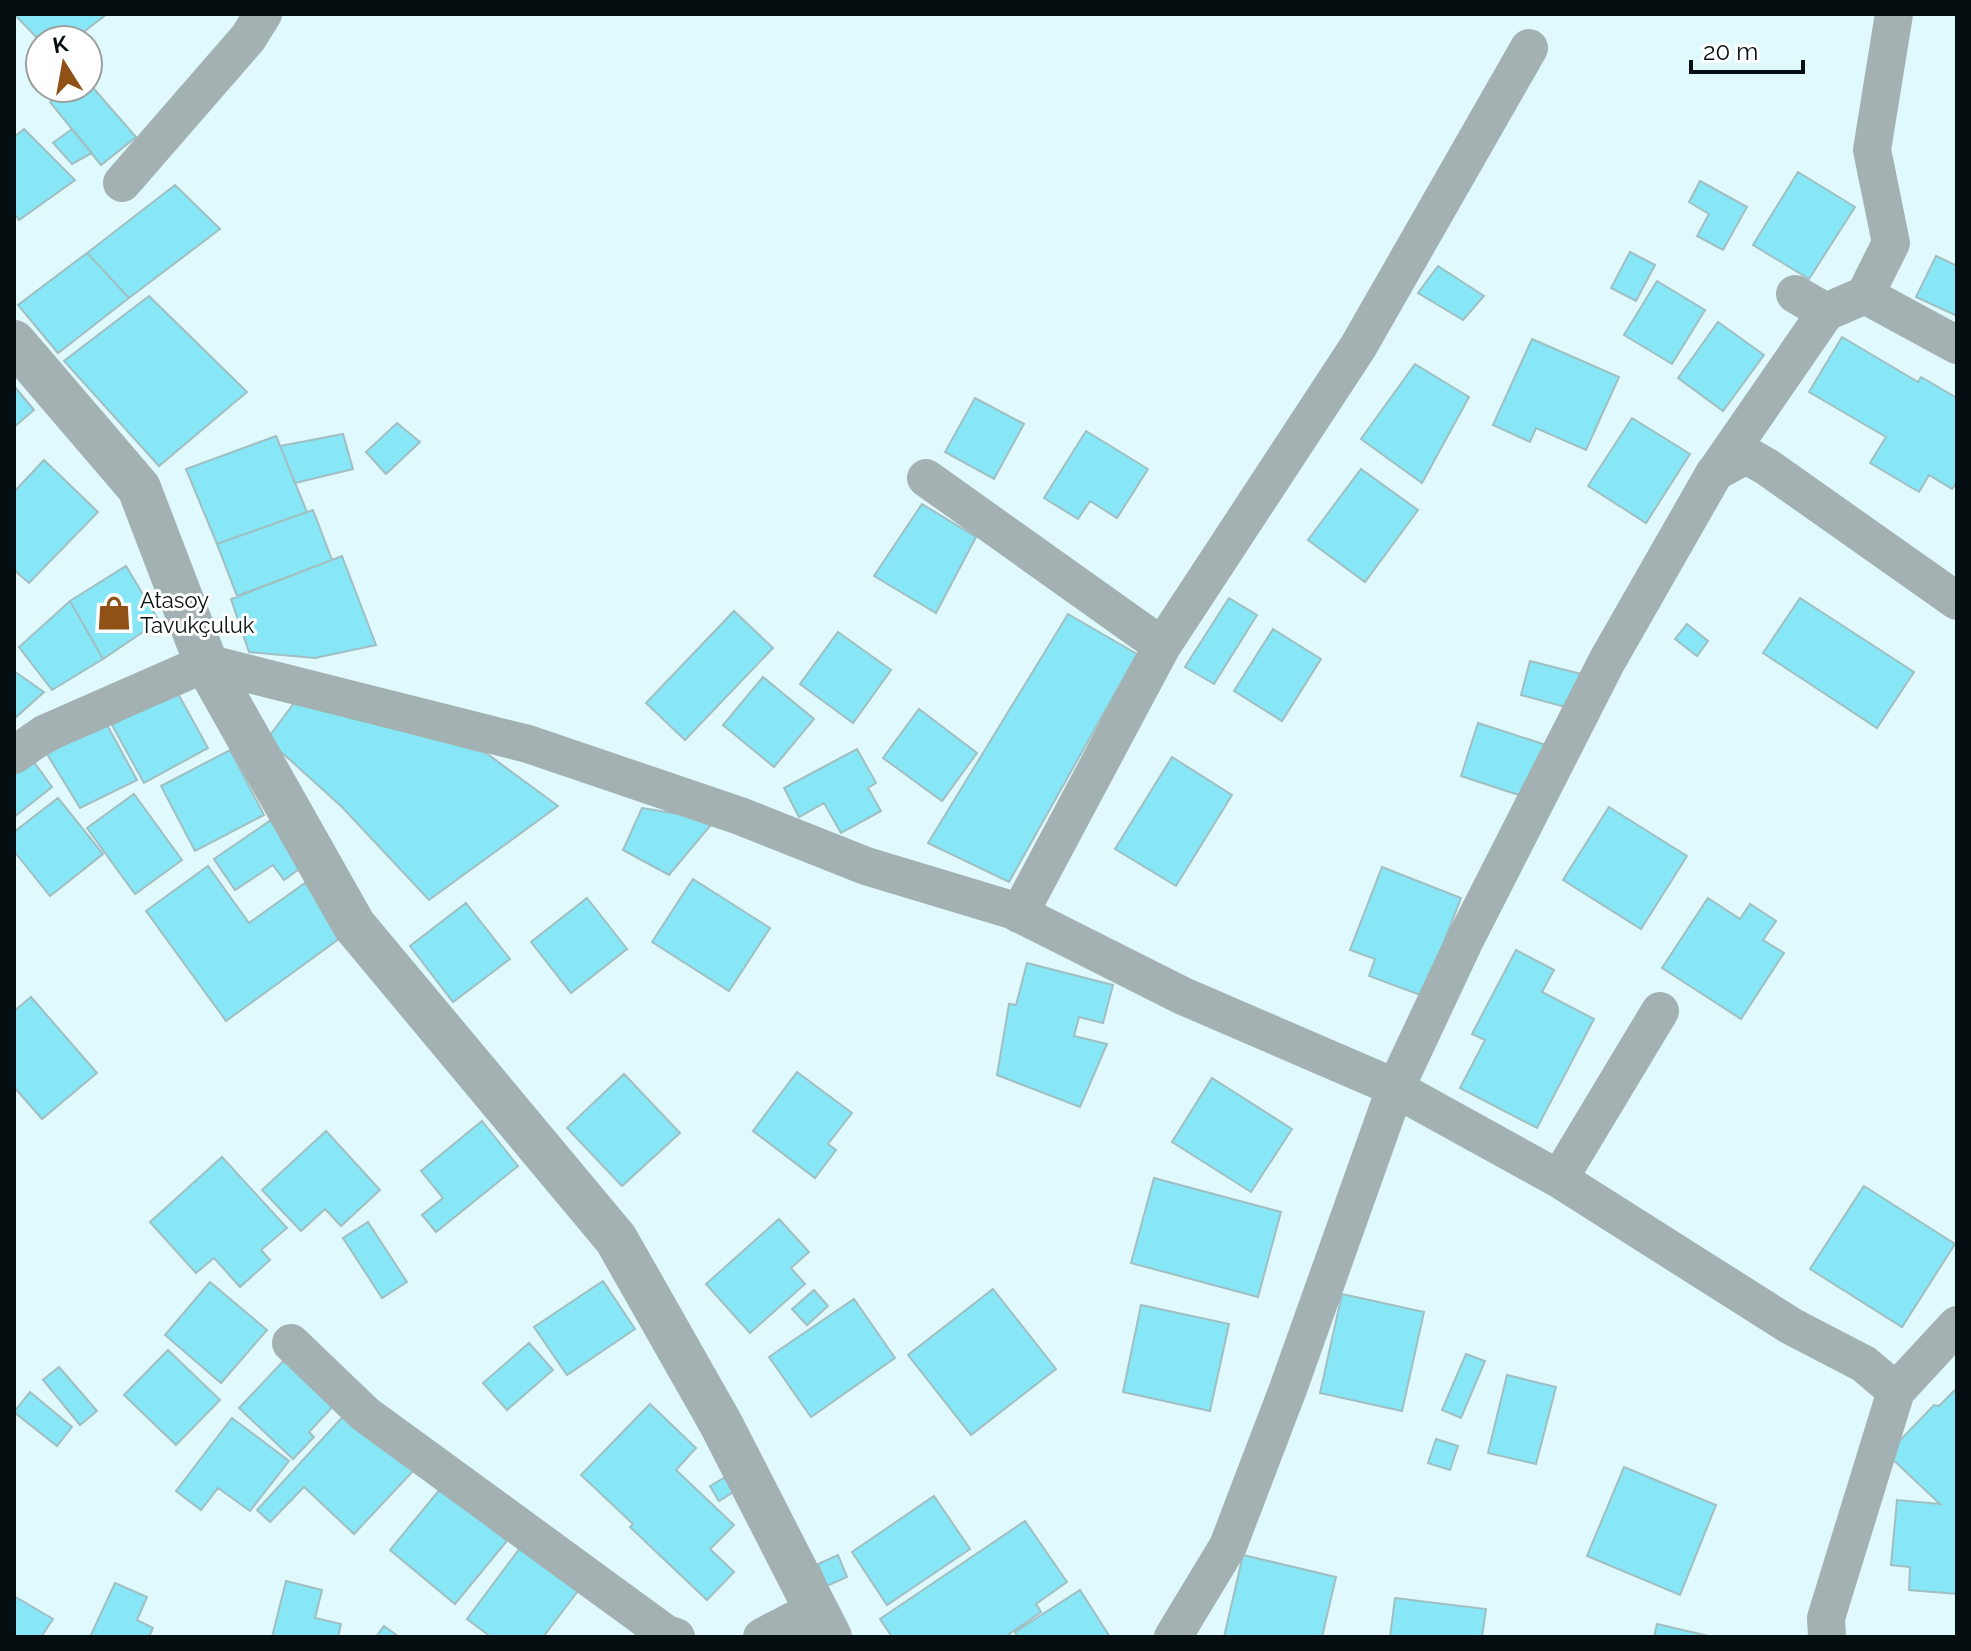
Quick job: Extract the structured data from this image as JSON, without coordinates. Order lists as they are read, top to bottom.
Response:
{
  "places": {
    "shop": ["Atasoy Tavukçuluk"]
  },
  "scale_bar": "20 m",
  "north": "top"
}
